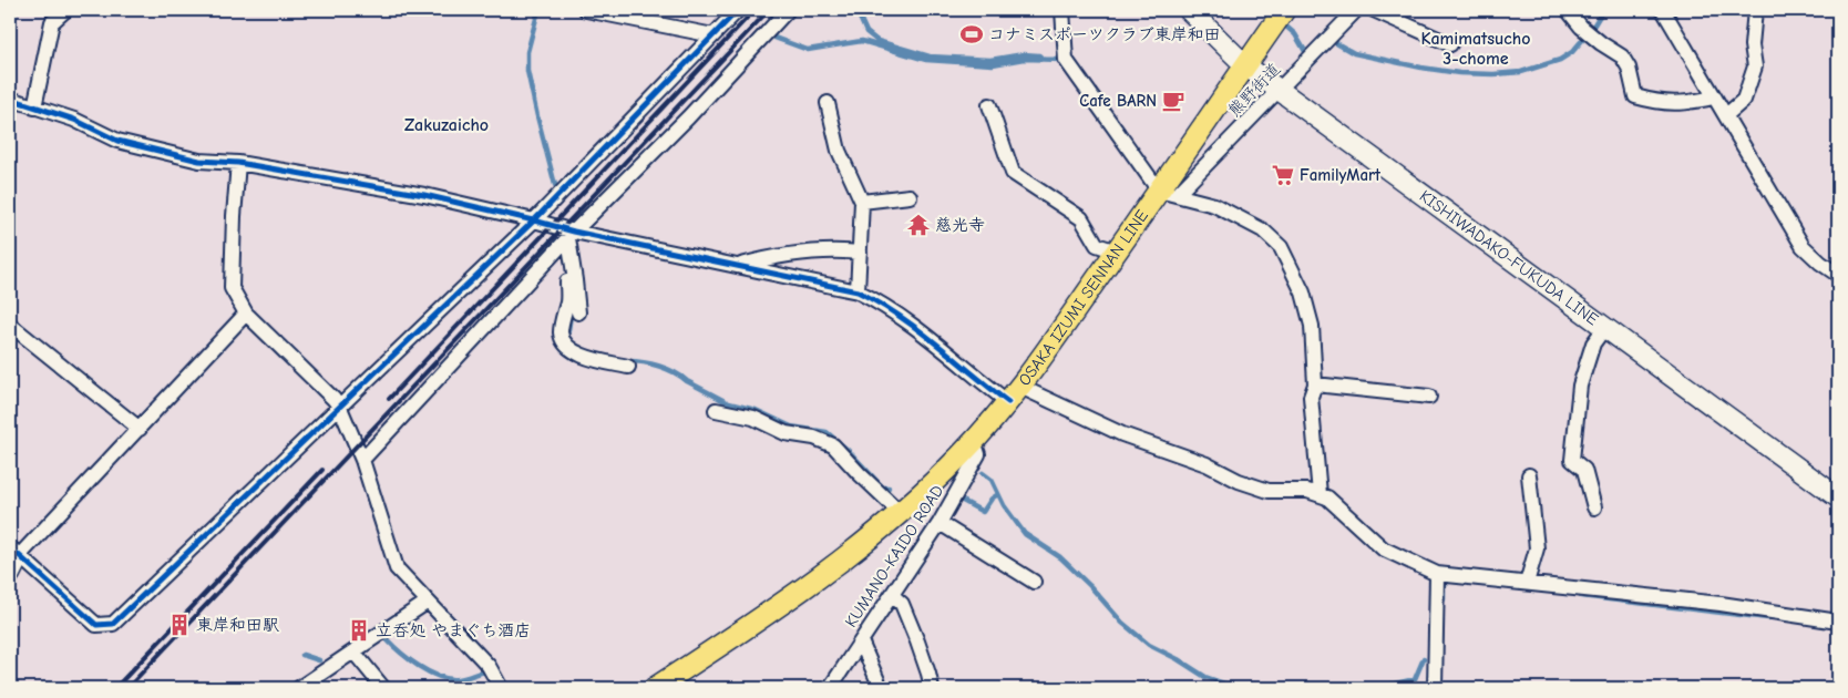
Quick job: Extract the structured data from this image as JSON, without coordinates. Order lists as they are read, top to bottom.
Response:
{
  "streets": {
    "main road": ["OSAKA IZUMI SENNAN LINE"],
    "street": ["熊野街道", "KISHIWADAKO-FUKUDA LINE", "KUMANO-KAIDO ROAD"]
  },
  "crossings": [
    ["熊野街道", "KISHIWADAKO-FUKUDA LINE"],
    ["熊野街道", "OSAKA IZUMI SENNAN LINE"],
    ["KISHIWADAKO-FUKUDA LINE", "OSAKA IZUMI SENNAN LINE"],
    ["OSAKA IZUMI SENNAN LINE", "KUMANO-KAIDO ROAD"]
  ],
  "districts": ["Kamimatsucho 3-chome", "Zakuzaicho"],
  "places": {
    "sports": ["コナミスポーツクラブ東岸和田"],
    "cafe": ["Cafe BARN"],
    "supermarket": ["FamilyMart"],
    "temple": ["慈光寺"],
    "building": ["東岸和田駅", "立呑処 やまぐち酒店"]
  }
}
